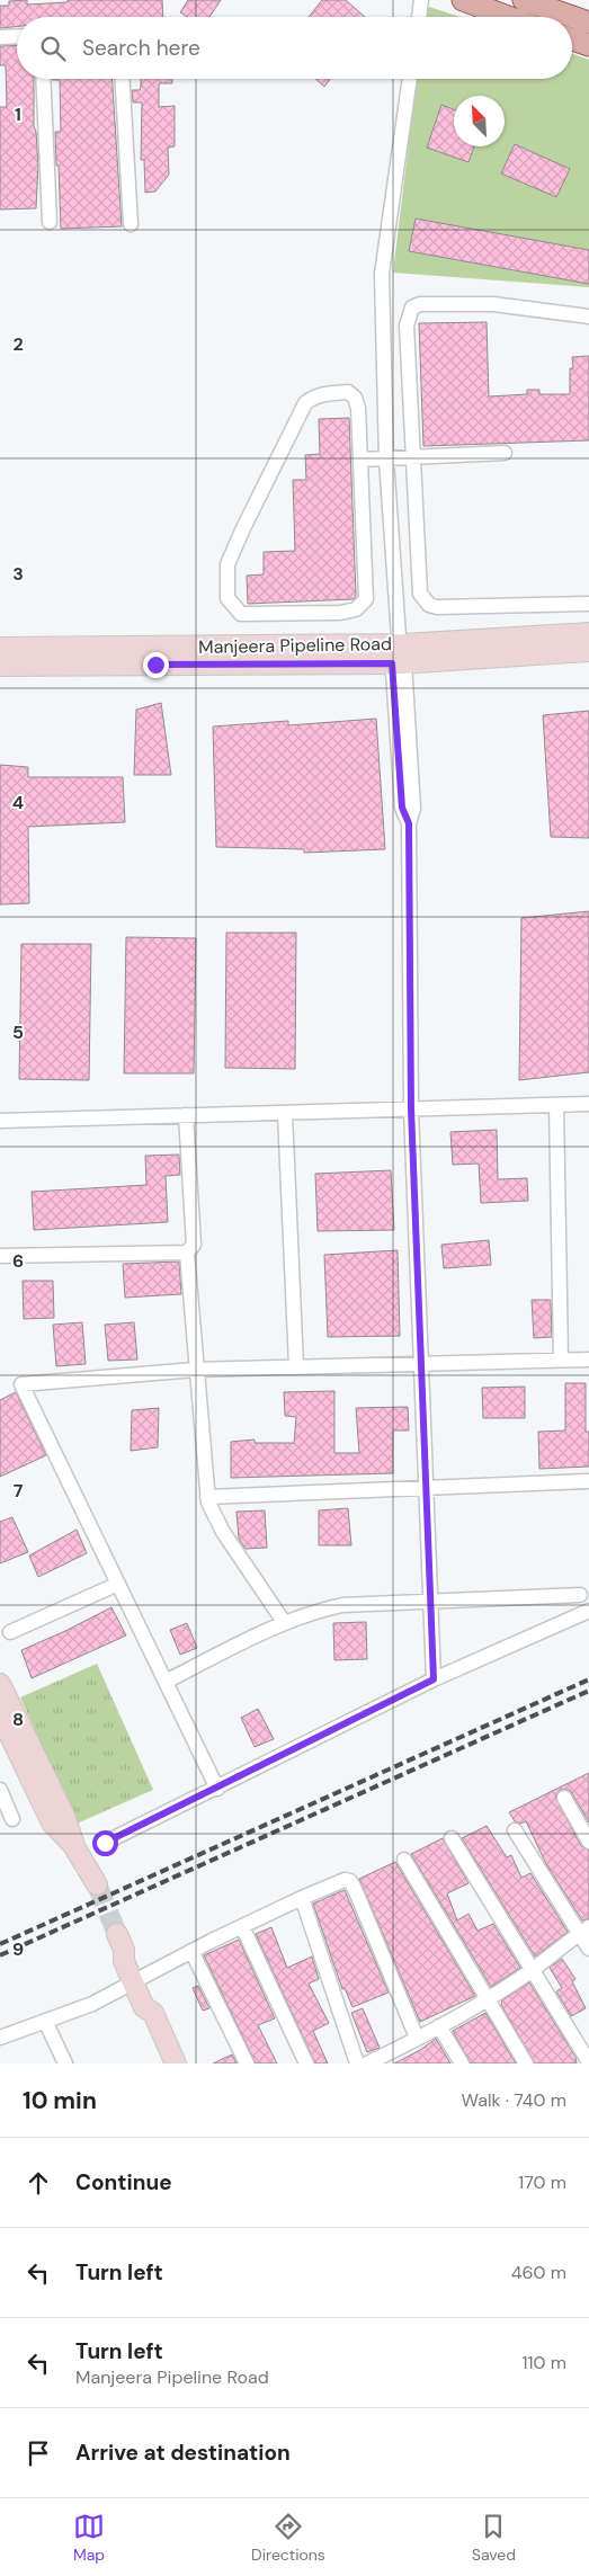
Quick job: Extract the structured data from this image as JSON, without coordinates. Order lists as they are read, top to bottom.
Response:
{
  "streets": {
    "main road": ["Manjeera Pipeline Road"]
  },
  "north": "top left",
  "page": {
    "search": "Search here",
    "heading": ["10 min", "Walk · 740 m"],
    "list": [
      ["Continue", "170 m"],
      ["Turn left", "460 m"],
      ["Turn left", "Manjeera Pipeline Road", "110 m"],
      "Arrive at destination"
    ],
    "nav": ["Map", "Directions", "Saved"]
  },
  "grid": {
    "rows": [
      "1",
      "2",
      "3",
      "4",
      "5",
      "6",
      "7",
      "8",
      "9"
    ]
  }
}
